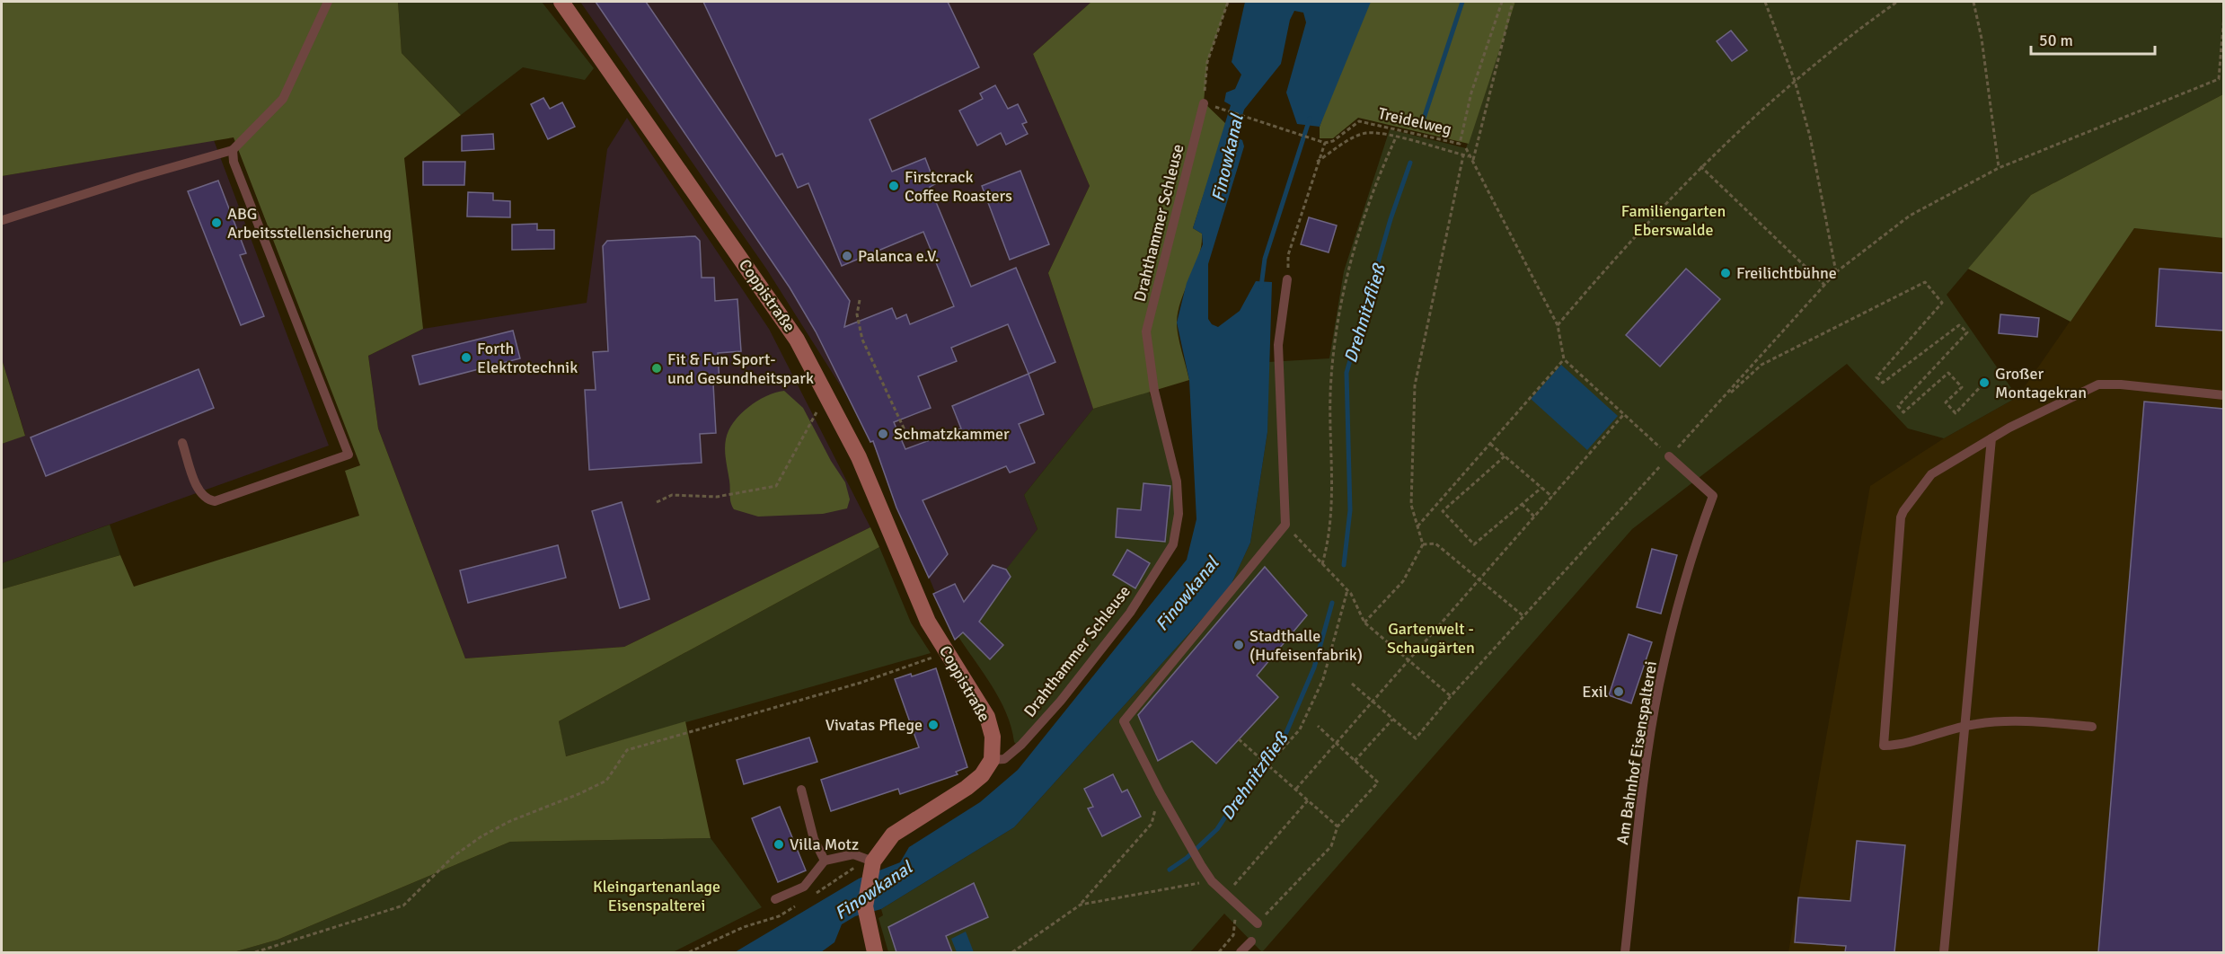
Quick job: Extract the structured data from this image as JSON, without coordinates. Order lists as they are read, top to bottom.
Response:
{
  "streets": {
    "main road": ["Coppistraße"],
    "lane": ["Drahthammer Schleuse", "Am Bahnhof Eisenspalterei"],
    "path": ["Treidelweg"]
  },
  "crossings": [
    ["Drahthammer Schleuse", "Coppistraße"]
  ],
  "water": ["Finowkanal", "Drehnitzfließ"],
  "parks": ["Familiengarten Eberswalde", "Gartenwelt - Schaugärten", "Kleingartenanlage Eisenspalterei"],
  "places": [
    "Firstcrack Coffee Roasters",
    "ABG Arbeitsstellensicherung",
    "Palanca e.V.",
    "Freilichtbühne",
    "Forth Elektrotechnik",
    "Fit & Fun Sport- und Gesundheitspark",
    "Großer Montagekran",
    "Schmatzkammer",
    "Stadthalle (Hufeisenfabrik)",
    "Exil",
    "Vivatas Pflege",
    "Villa Motz"
  ],
  "scale_bar": "50 m"
}
